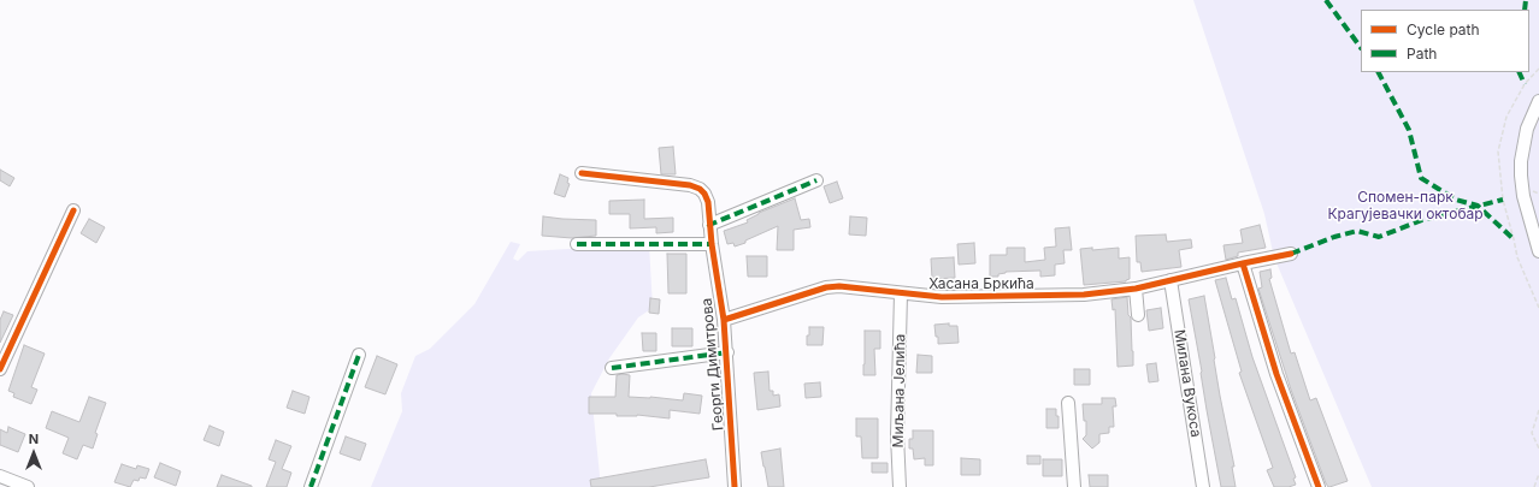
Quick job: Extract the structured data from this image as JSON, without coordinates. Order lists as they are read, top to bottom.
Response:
{
  "streets": {
    "street": [
      "Хасана Бркића",
      "Георги Димитрова",
      "Милана Вукоса",
      "Миљана Јелића"
    ]
  },
  "crossings": [
    ["Хасана Бркића", "Георги Димитрова"],
    ["Хасана Бркића", "Милана Вукоса"],
    ["Хасана Бркића", "Миљана Јелића"]
  ],
  "parks": ["Спомен-парк Крагујевачки октобар"],
  "legend": ["Cycle path", "Path"],
  "north": "top"
}
